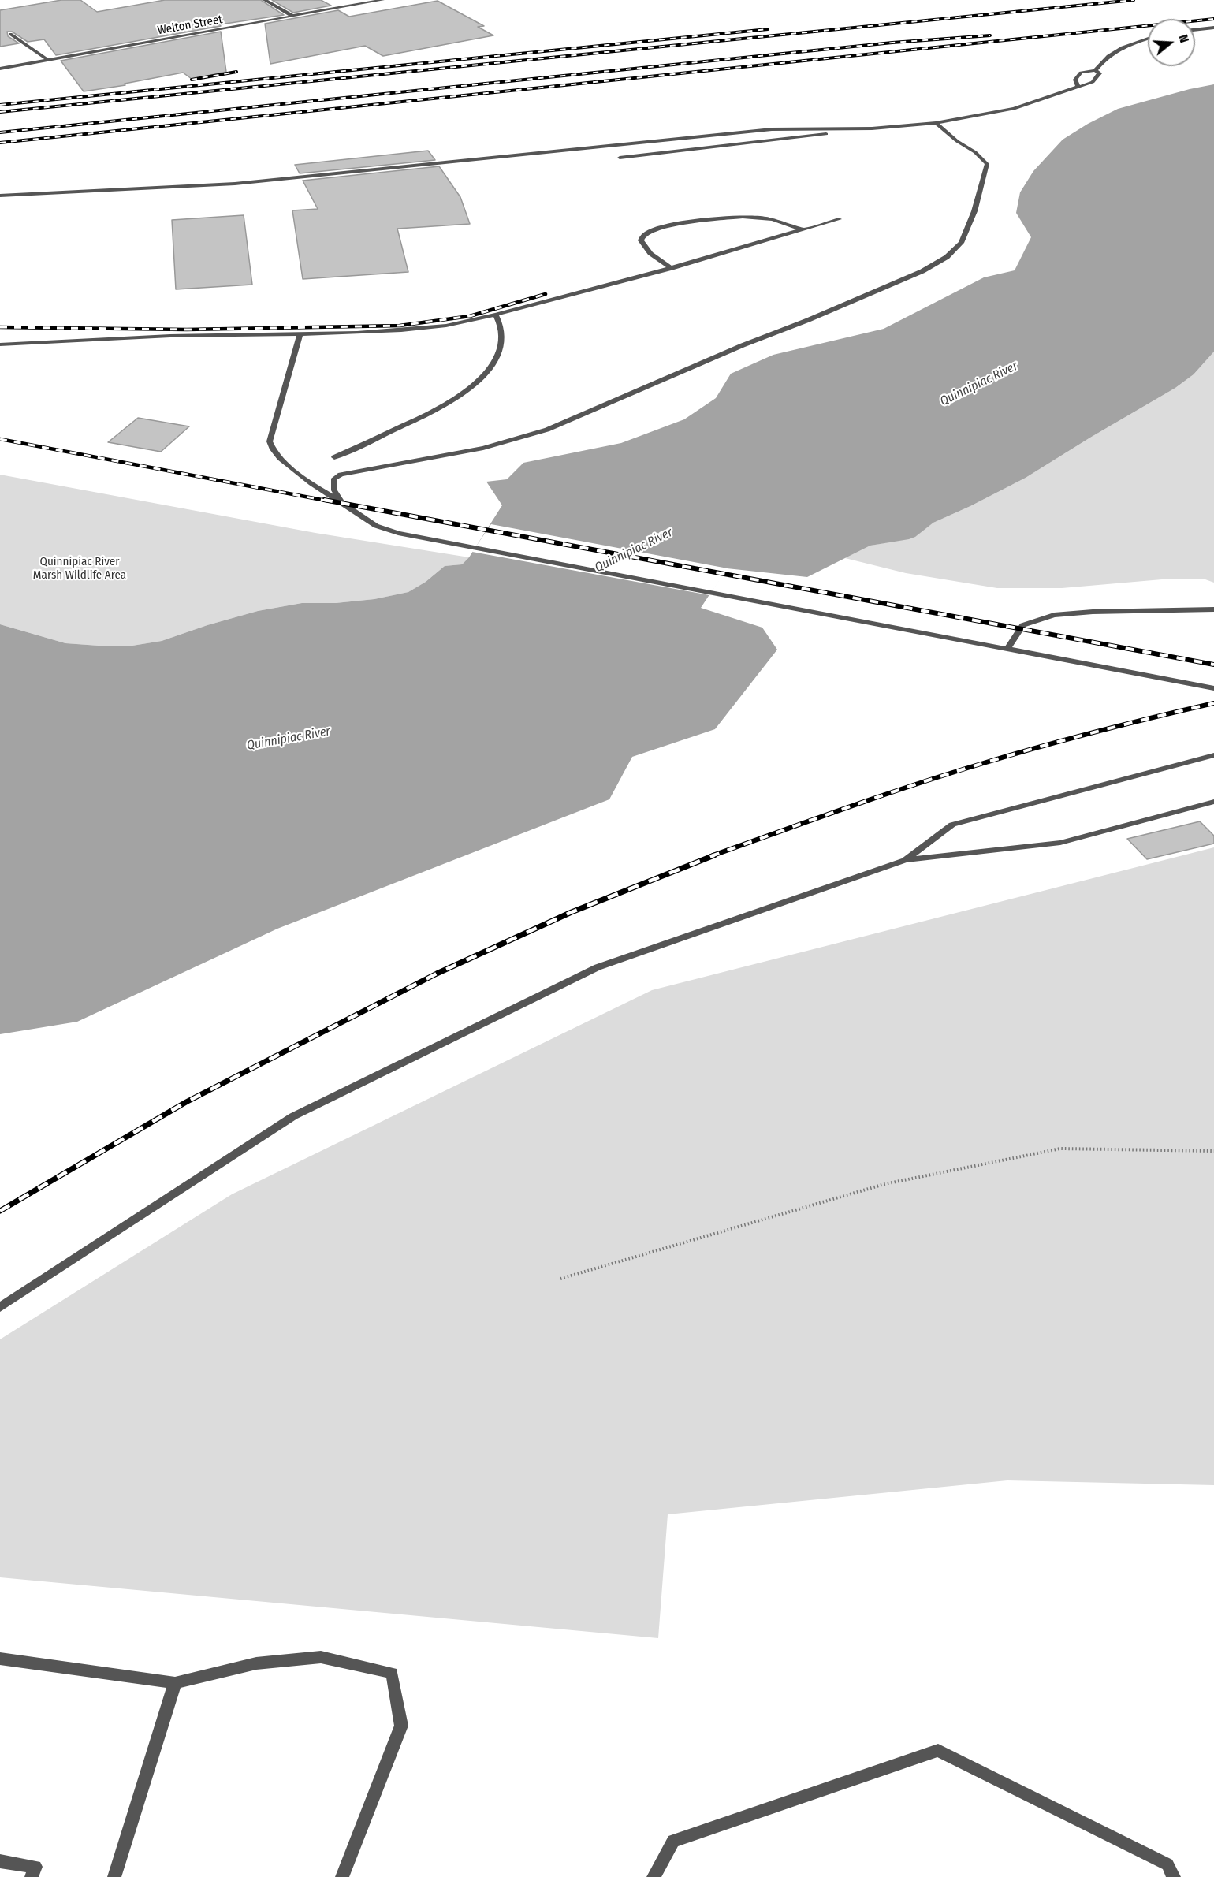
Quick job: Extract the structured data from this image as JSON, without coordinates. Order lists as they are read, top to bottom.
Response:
{
  "streets": {
    "street": ["Welton Street"]
  },
  "water": ["Quinnipiac River"],
  "parks": ["Quinnipiac River Marsh Wildlife Area"],
  "north": "right"
}
